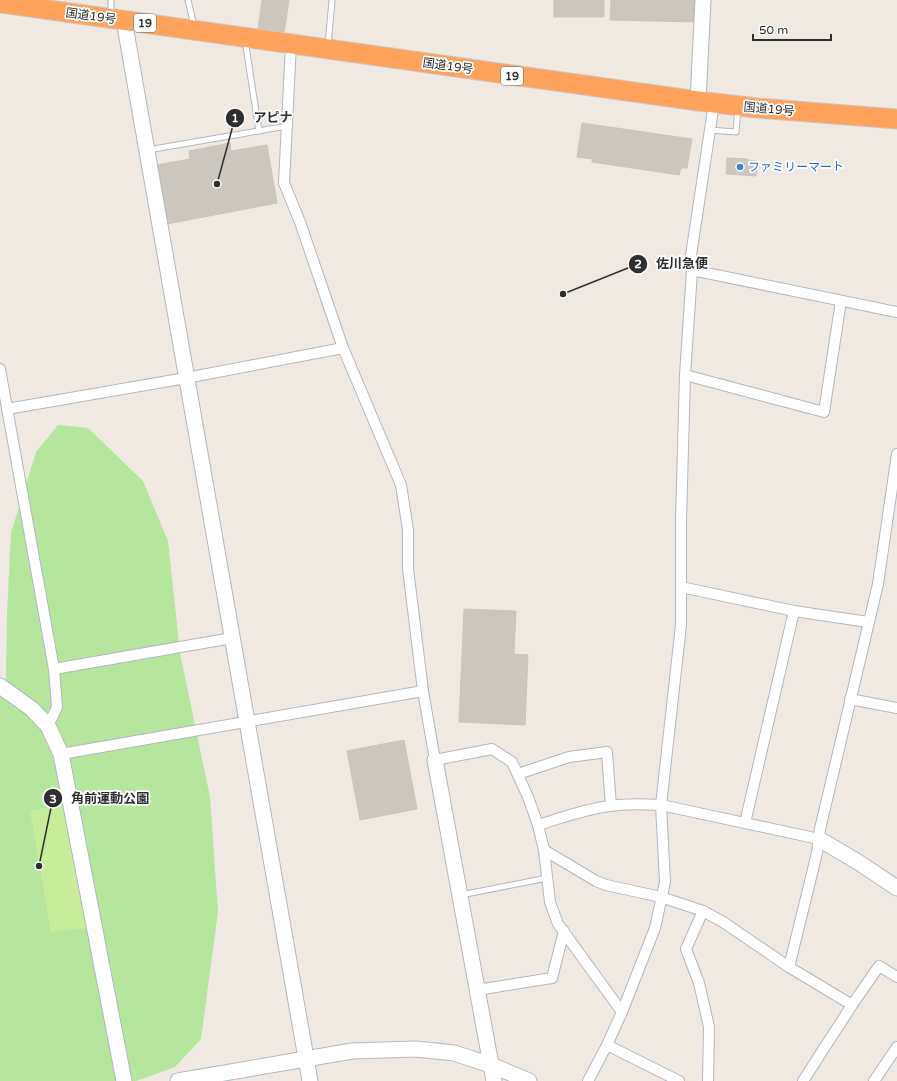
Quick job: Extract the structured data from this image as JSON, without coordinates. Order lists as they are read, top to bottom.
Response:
{
  "streets": {
    "highway": ["国道19号", "19"]
  },
  "places": [
    "ファミリーマート",
    "アピナ",
    "佐川急便",
    "角前運動公園"
  ],
  "scale_bar": "50 m"
}
